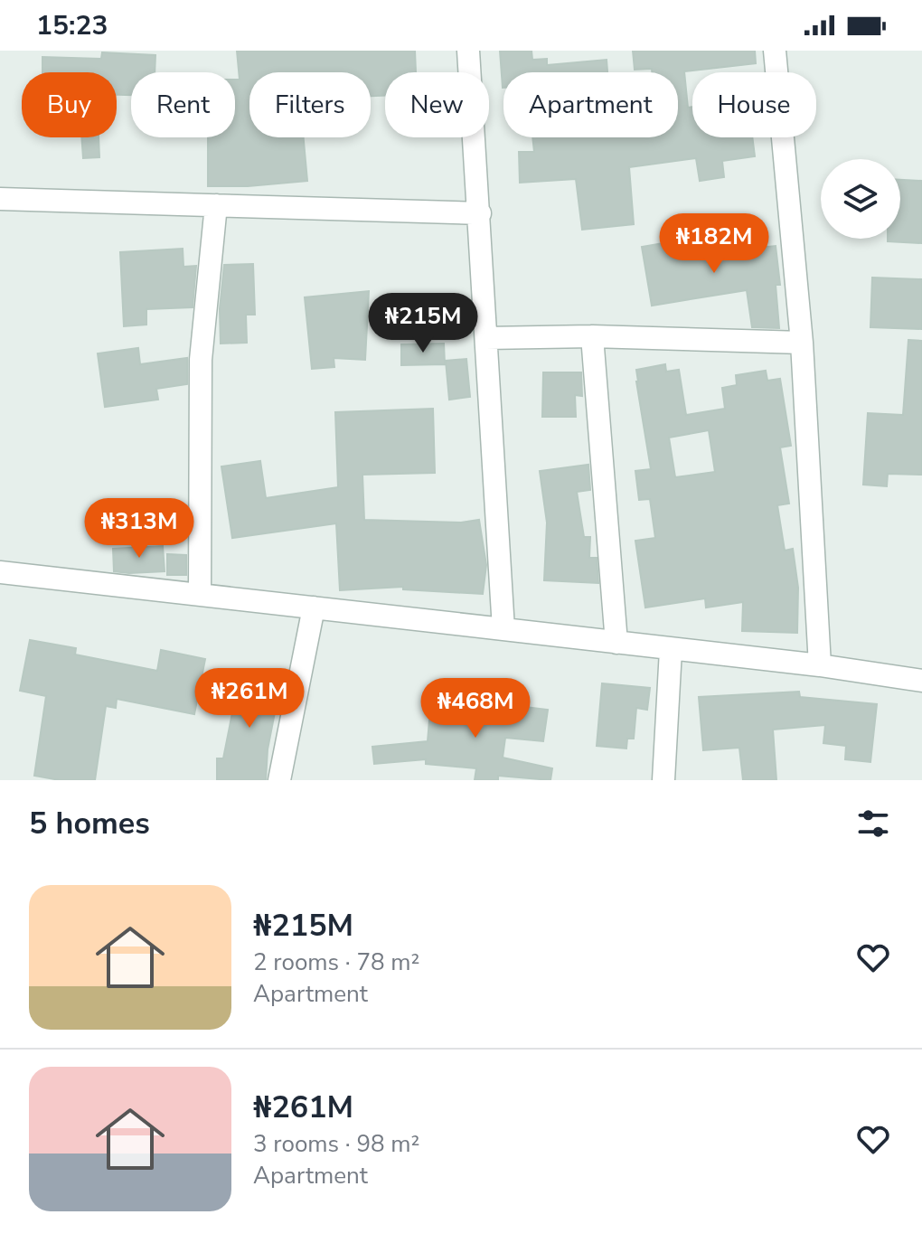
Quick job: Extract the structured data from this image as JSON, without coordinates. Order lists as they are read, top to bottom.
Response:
{
  "page": {
    "status": "15:23",
    "chip": [
      "Buy",
      "Rent",
      "Filters",
      "New",
      "Apartment",
      "House"
    ],
    "price": [
      "₦182M",
      "₦215M",
      "₦313M",
      "₦261M",
      "₦468M"
    ],
    "heading": "5 homes",
    "list": [
      {
        "name": "₦215M",
        "note": "2 rooms · 78 m² · Apartment"
      },
      {
        "name": "₦261M",
        "note": "3 rooms · 98 m² · Apartment"
      }
    ]
  }
}
